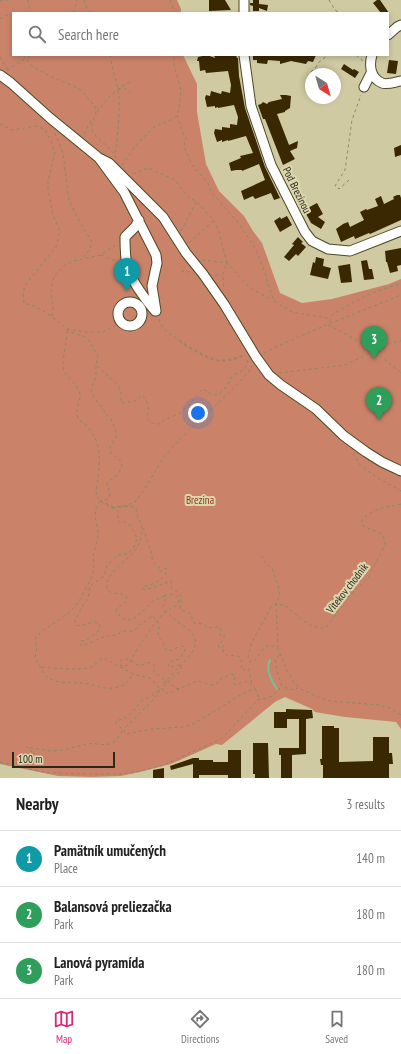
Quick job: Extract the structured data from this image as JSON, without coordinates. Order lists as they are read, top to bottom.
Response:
{
  "streets": {
    "street": ["Pod Brezinou"],
    "path": ["Vitekov chodník"]
  },
  "parks": ["Brezina"],
  "scale_bar": "100 m",
  "north": "bottom right",
  "page": {
    "search": "Search here",
    "pins": ["1", "3", "2"],
    "scale": "100 m",
    "heading": ["Nearby", "3 results"],
    "list": [
      {
        "mark": "1",
        "name": "Pamätník umučených",
        "note": "Place",
        "value": "140 m"
      },
      {
        "mark": "2",
        "name": "Balansová preliezačka",
        "note": "Park",
        "value": "180 m"
      },
      {
        "mark": "3",
        "name": "Lanová pyramída",
        "note": "Park",
        "value": "180 m"
      }
    ],
    "nav": ["Map", "Directions", "Saved"]
  }
}
